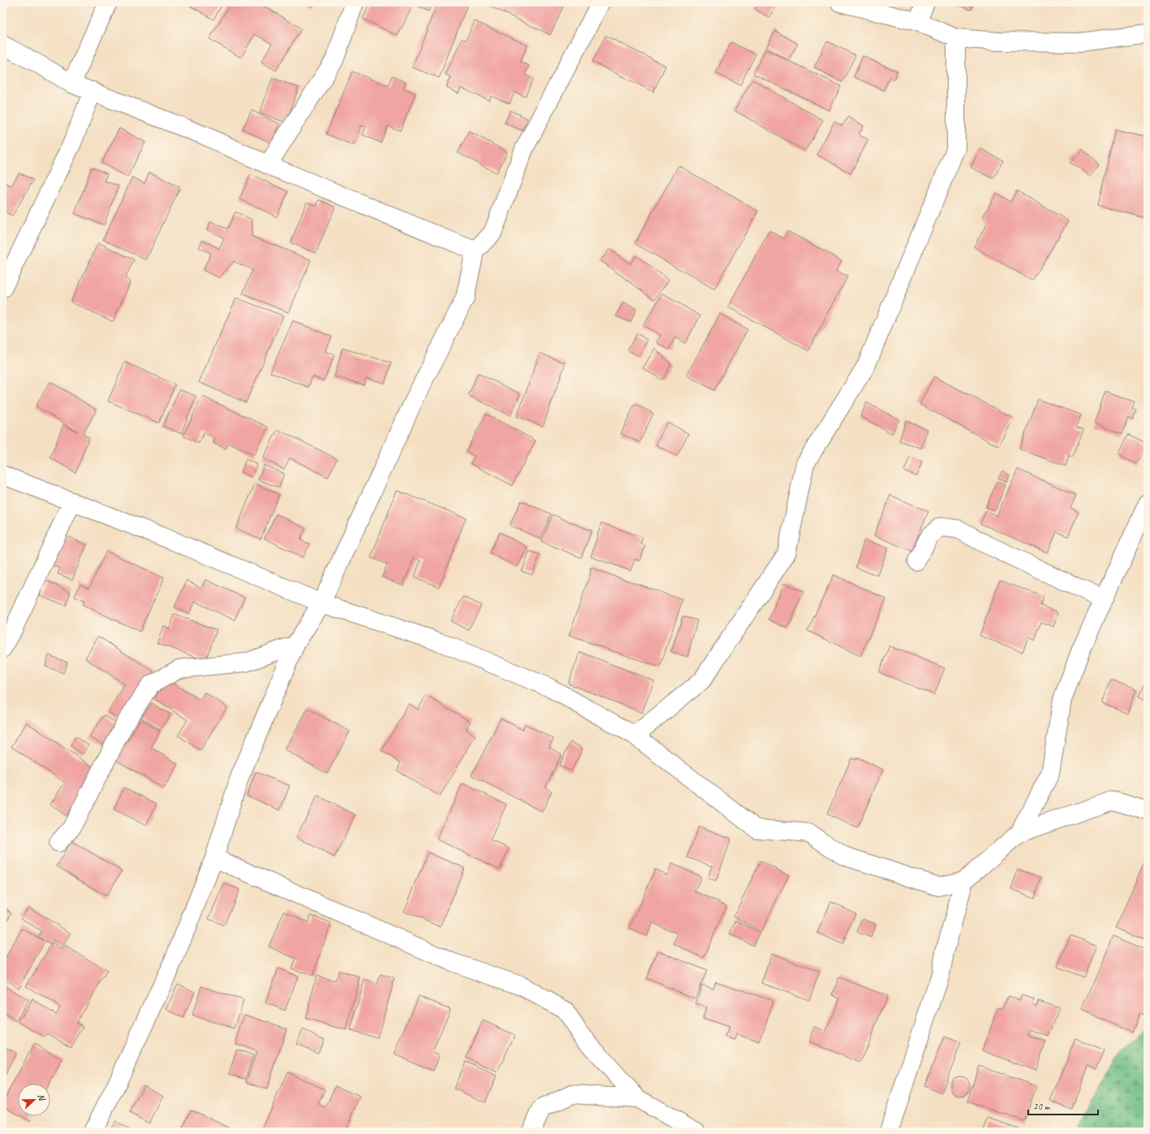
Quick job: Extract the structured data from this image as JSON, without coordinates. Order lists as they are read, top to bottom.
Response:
{
  "scale_bar": "20 m",
  "north": "right"
}
